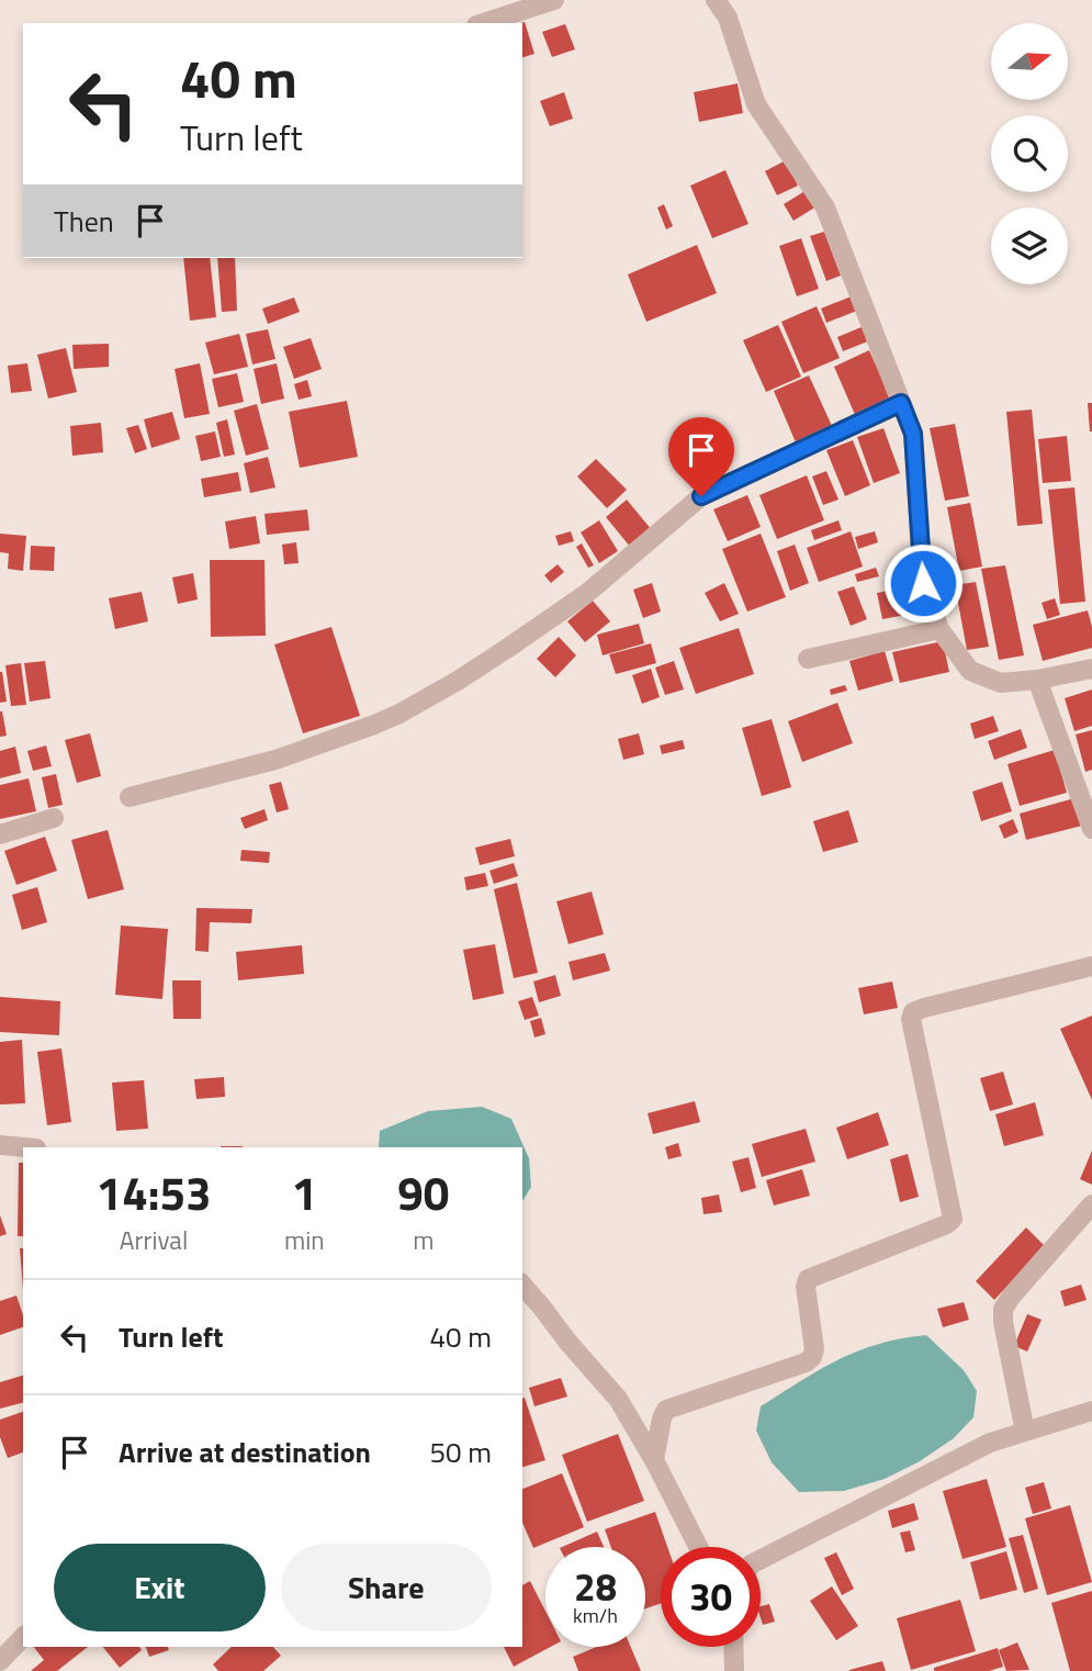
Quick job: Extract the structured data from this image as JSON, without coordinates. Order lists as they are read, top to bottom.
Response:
{
  "north": "right",
  "page": {
    "turn": ["40 m", "Turn left"],
    "then": "Then",
    "eta": [
      "14:53",
      "Arrival",
      "1",
      "min",
      "90",
      "m"
    ],
    "list": [
      {
        "name": "Turn left",
        "value": "40 m"
      },
      {
        "name": "Arrive at destination",
        "value": "50 m"
      }
    ],
    "buttons": ["Exit", "Share"],
    "speed": "28 km/h",
    "limit": "30"
  }
}
